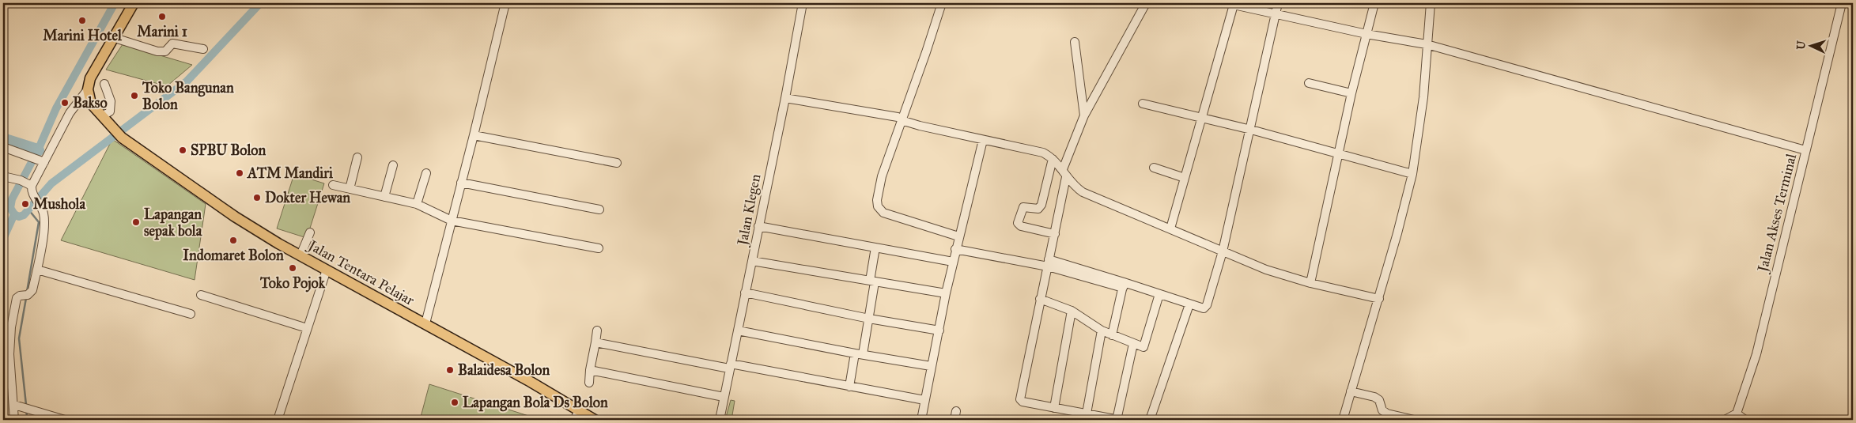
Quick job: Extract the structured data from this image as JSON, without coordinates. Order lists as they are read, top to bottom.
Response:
{
  "streets": {
    "main road": ["Jalan Tentara Pelajar"],
    "street": ["Jalan Klegen", "Jalan Akses Terminal"]
  },
  "places": [
    "Marini 1",
    "Marini Hotel",
    "Toko Bangunan Bolon",
    "Bakso",
    "SPBU Bolon",
    "ATM Mandiri",
    "Dokter Hewan",
    "Mushola",
    "Lapangan sepak bola",
    "Indomaret Bolon",
    "Toko Pojok",
    "Balaidesa Bolon",
    "Lapangan Bola Ds Bolon"
  ],
  "north": "left"
}
